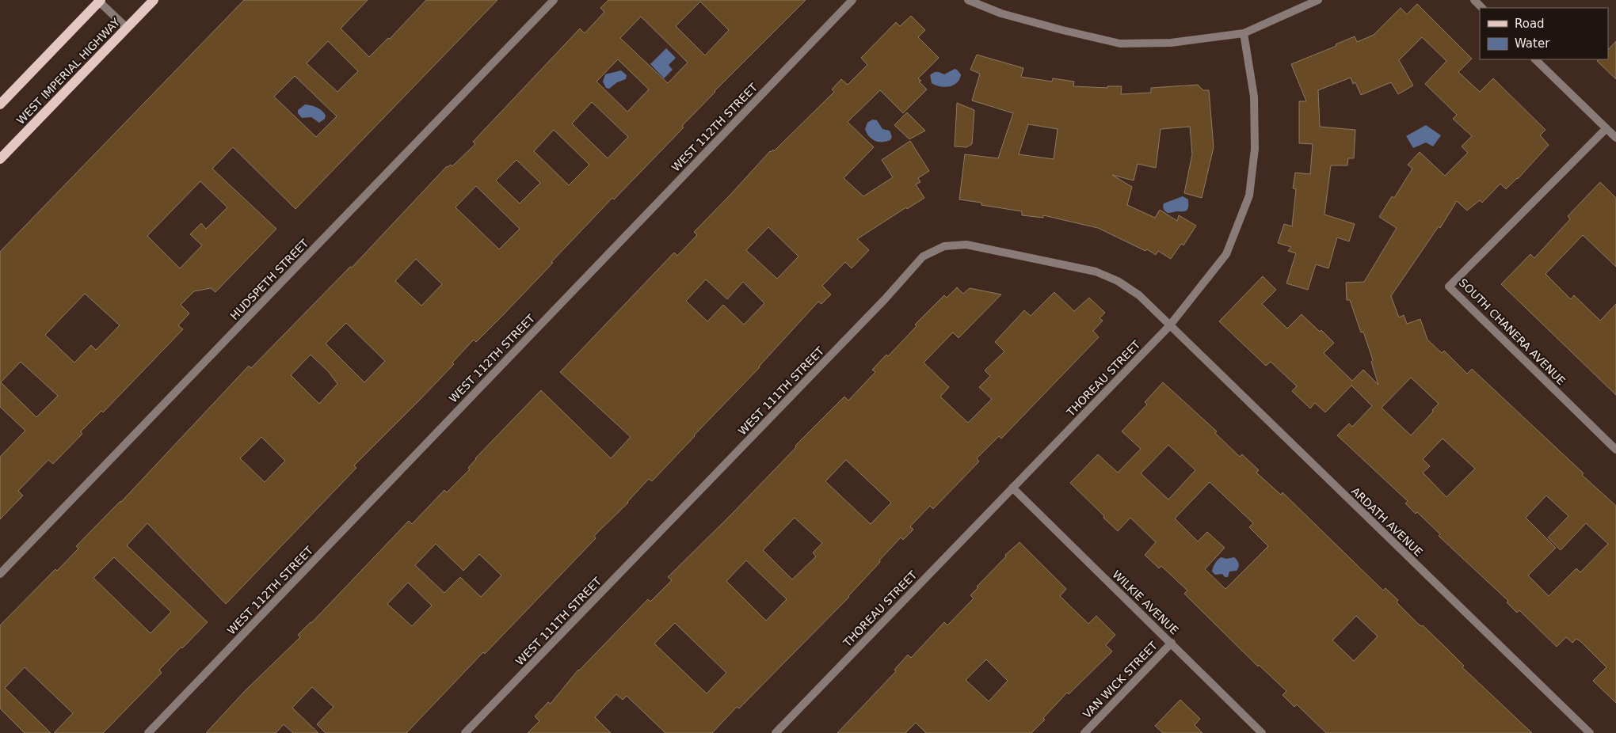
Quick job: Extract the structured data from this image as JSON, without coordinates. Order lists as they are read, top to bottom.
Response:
{
  "streets": {
    "main road": ["WEST IMPERIAL HIGHWAY"],
    "street": [
      "WEST 112TH STREET",
      "HUDSPETH STREET",
      "SOUTH CHANERA AVENUE",
      "THOREAU STREET",
      "WEST 111TH STREET",
      "ARDATH AVENUE",
      "WILKIE AVENUE",
      "VAN WICK STREET"
    ]
  },
  "crossings": [
    ["THOREAU STREET", "WEST 111TH STREET"],
    ["THOREAU STREET", "ARDATH AVENUE"],
    ["THOREAU STREET", "WILKIE AVENUE"],
    ["WEST 111TH STREET", "ARDATH AVENUE"],
    ["WILKIE AVENUE", "VAN WICK STREET"]
  ],
  "legend": ["Road", "Water"]
}
